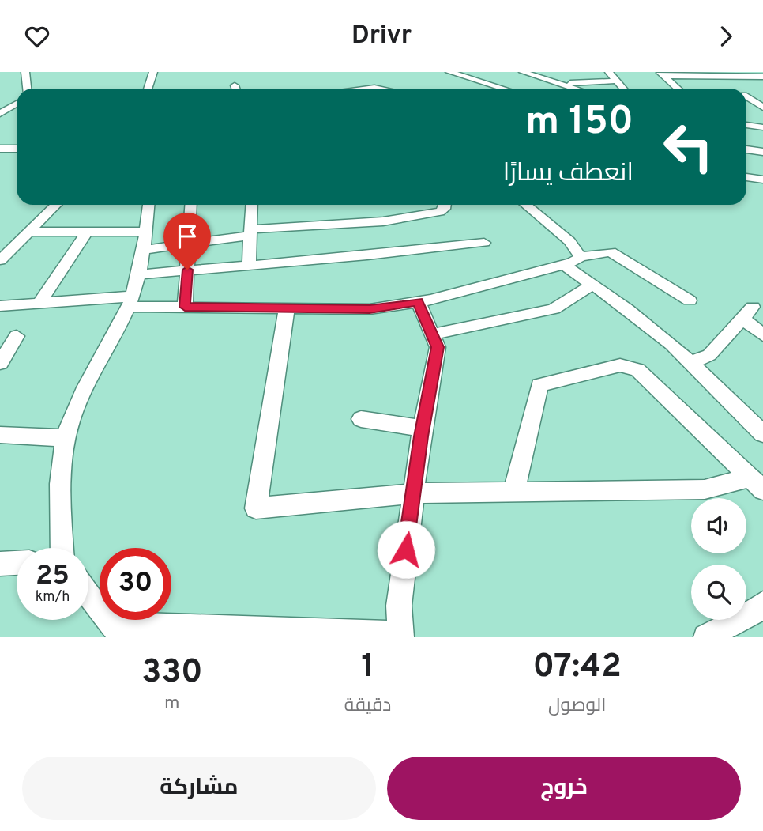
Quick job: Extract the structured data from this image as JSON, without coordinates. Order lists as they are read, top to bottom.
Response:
{
  "page": {
    "header": "Drivr",
    "turn": ["150 m", "انعطف يسارًا"],
    "speed": "25 km/h",
    "limit": "30",
    "eta": [
      "07:42",
      "الوصول",
      "1",
      "دقيقة",
      "330",
      "m"
    ],
    "buttons": ["خروج", "مشاركة"]
  }
}
